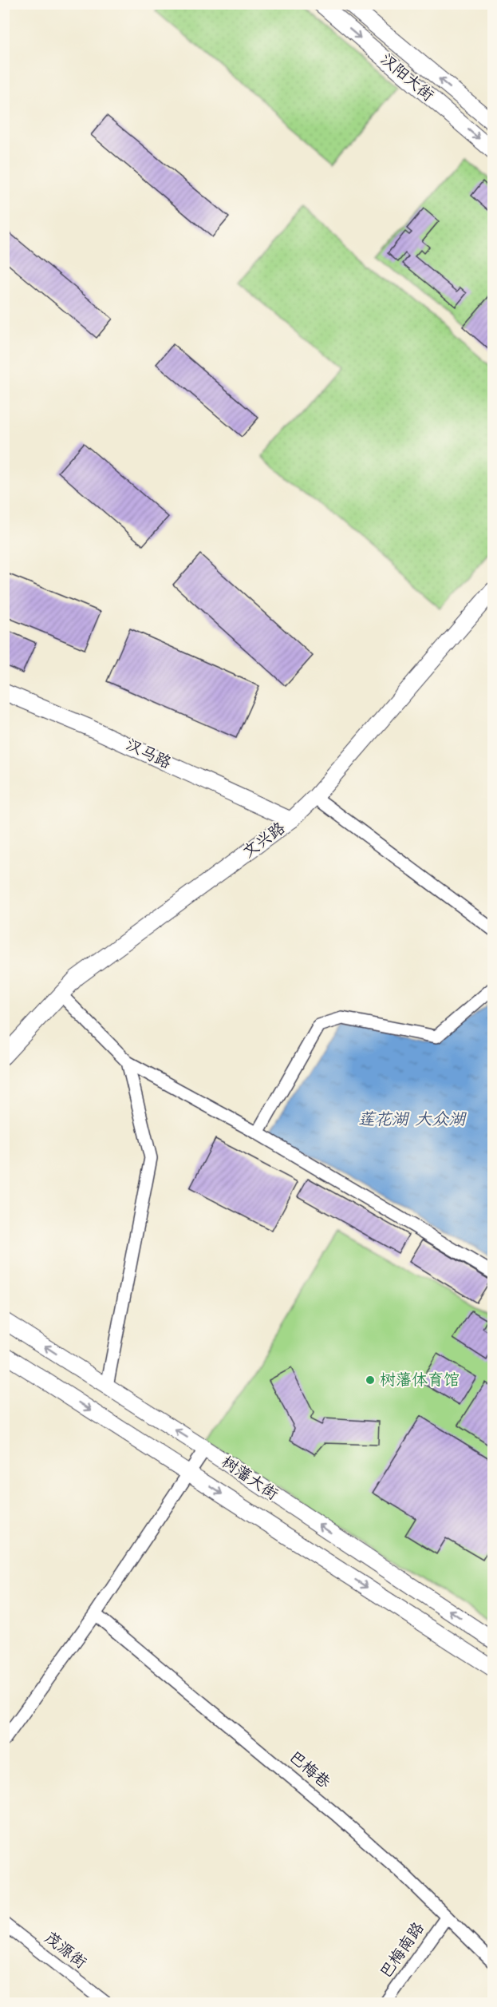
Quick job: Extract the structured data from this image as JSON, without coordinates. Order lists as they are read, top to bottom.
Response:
{
  "streets": {
    "street": [
      "汉阳大街",
      "汉马路",
      "文兴路",
      "树藩大街",
      "巴梅巷",
      "茂源街",
      "巴梅南路"
    ]
  },
  "crossings": [
    ["汉马路", "文兴路"],
    ["巴梅巷", "巴梅南路"]
  ],
  "water": ["莲花湖 大众湖"],
  "places": ["树藩体育馆"]
}
